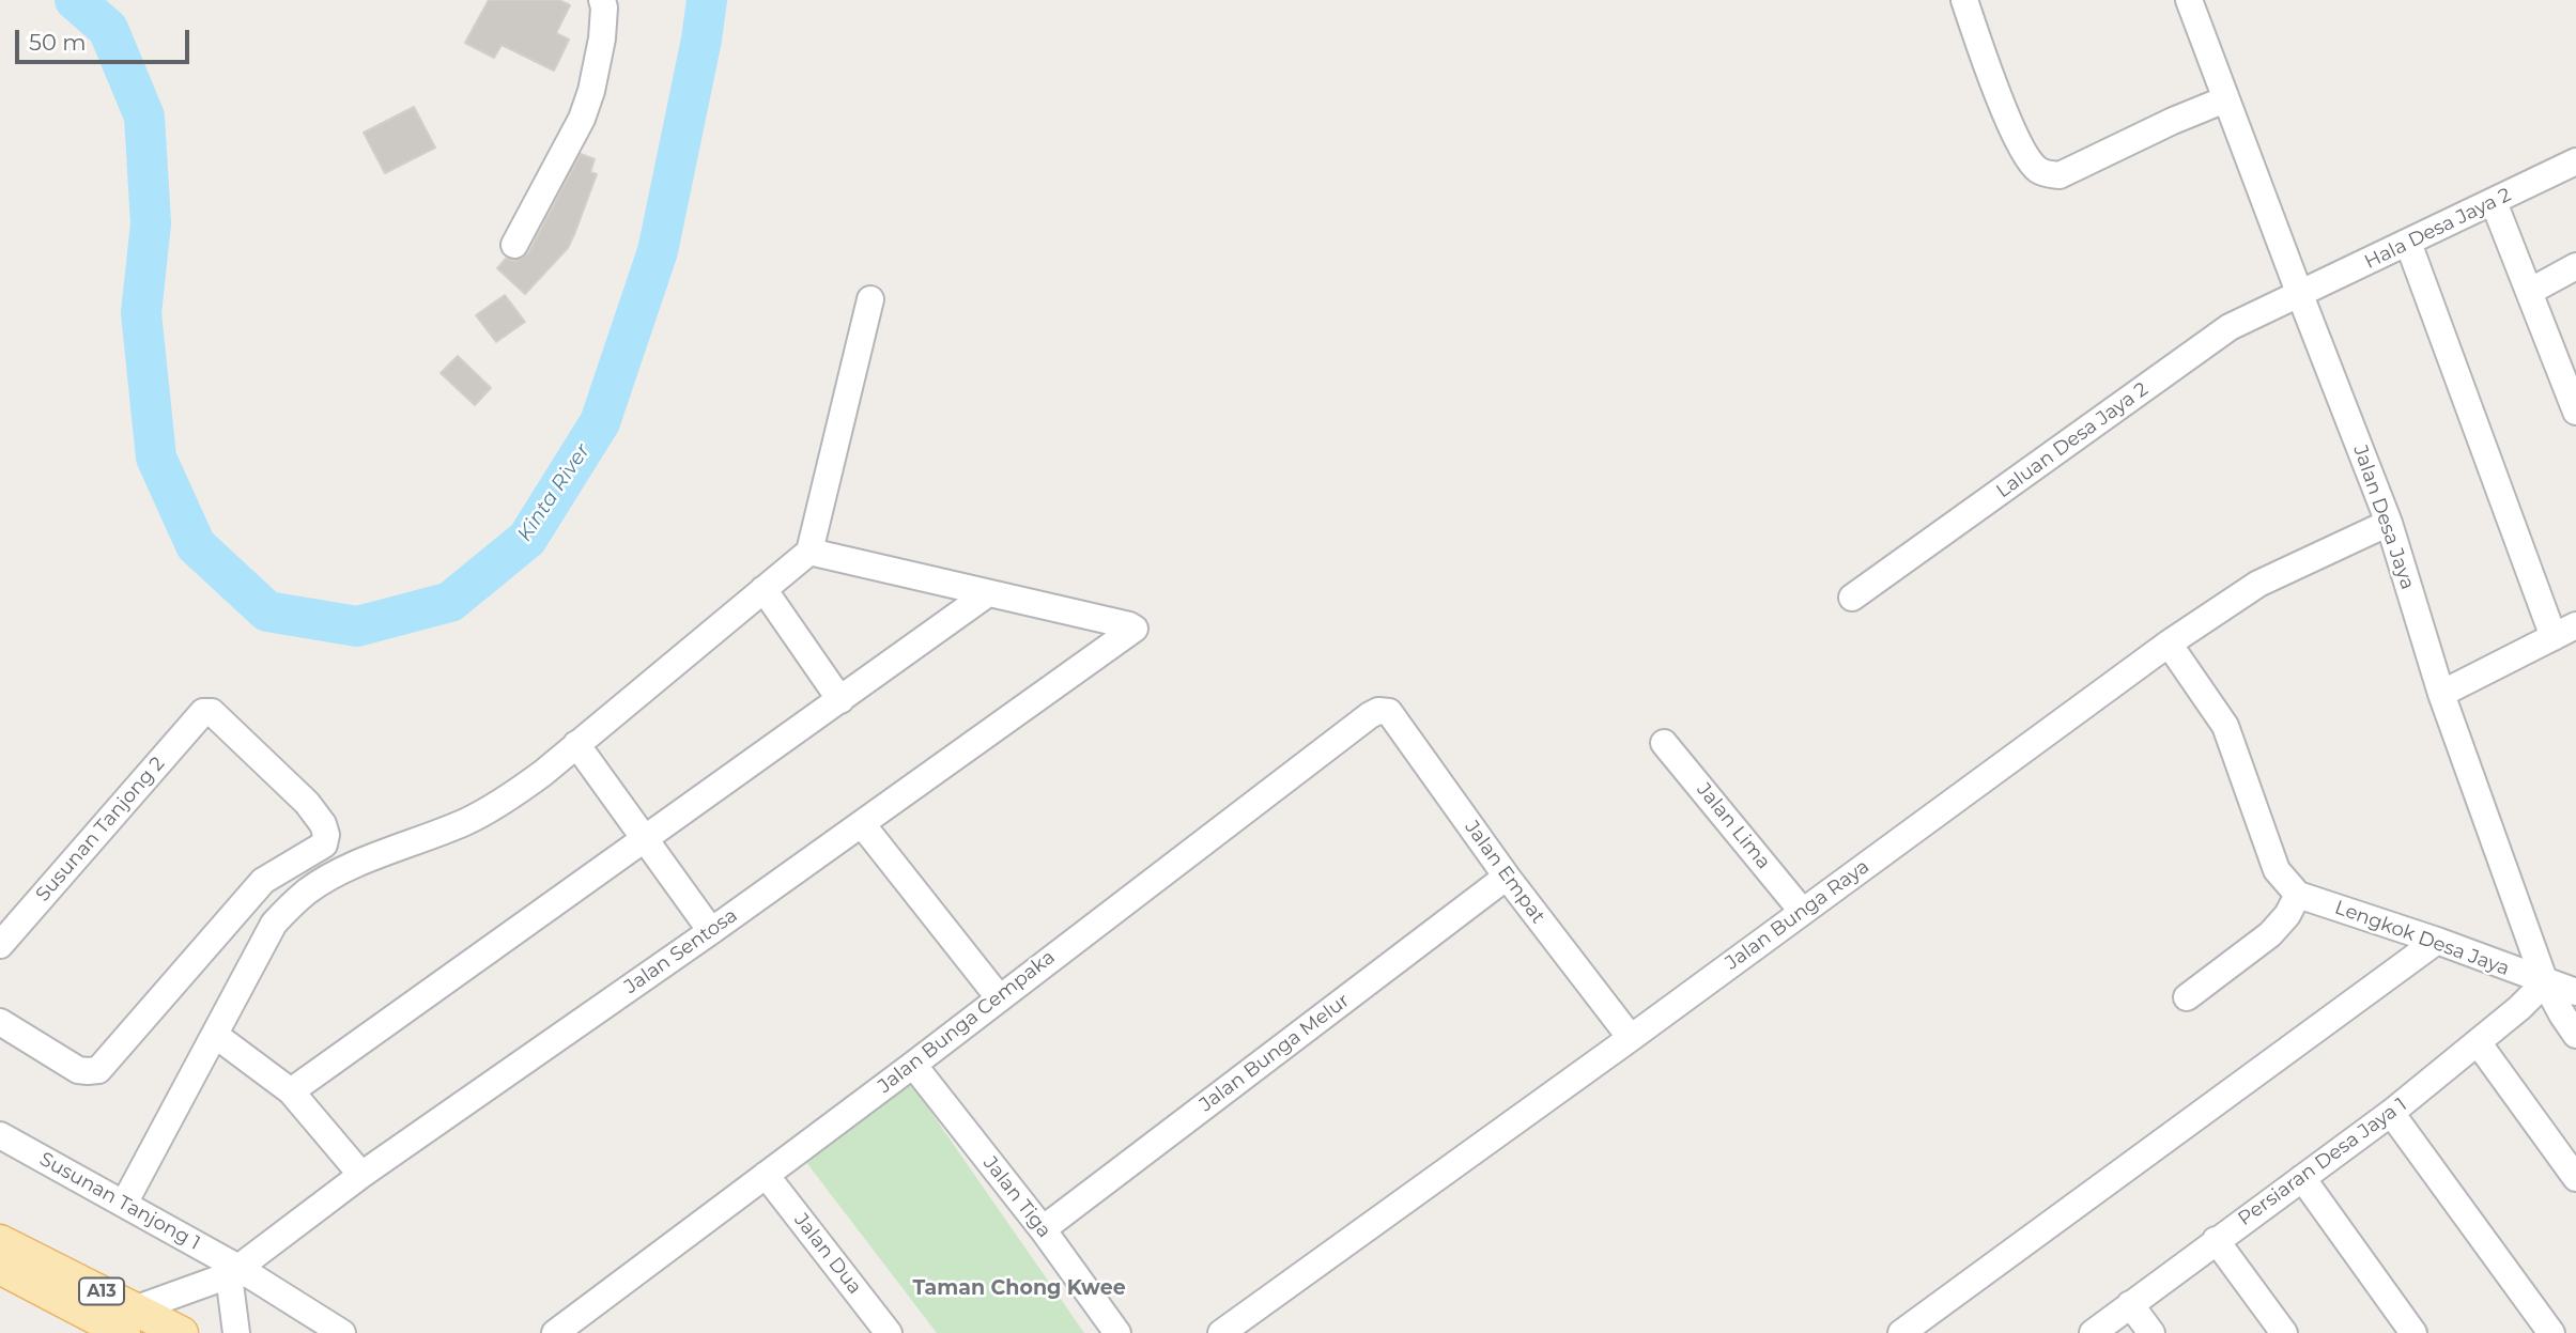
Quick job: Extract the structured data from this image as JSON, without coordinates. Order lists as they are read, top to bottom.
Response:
{
  "streets": {
    "main road": ["A13"],
    "street": [
      "Hala Desa Jaya 2",
      "Laluan Desa Jaya 2",
      "Jalan Desa Jaya",
      "Jalan Lima",
      "Susunan Tanjong 2",
      "Jalan Empat",
      "Jalan Bunga Raya",
      "Lengkok Desa Jaya",
      "Jalan Sentosa",
      "Jalan Bunga Cempaka",
      "Jalan Bunga Melur",
      "Persiaran Desa Jaya 1",
      "Jalan Tiga",
      "Susunan Tanjong 1",
      "Jalan Dua"
    ]
  },
  "crossings": [
    ["Hala Desa Jaya 2", "Laluan Desa Jaya 2"],
    ["Hala Desa Jaya 2", "Jalan Desa Jaya"],
    ["Laluan Desa Jaya 2", "Jalan Desa Jaya"],
    ["Jalan Desa Jaya", "Jalan Bunga Raya"],
    ["Jalan Desa Jaya", "Lengkok Desa Jaya"],
    ["Jalan Desa Jaya", "Persiaran Desa Jaya 1"],
    ["Jalan Lima", "Jalan Bunga Raya"],
    ["Jalan Empat", "Jalan Bunga Raya"],
    ["Jalan Empat", "Jalan Bunga Cempaka"],
    ["Jalan Empat", "Jalan Bunga Melur"],
    ["Lengkok Desa Jaya", "Persiaran Desa Jaya 1"],
    ["Jalan Sentosa", "Susunan Tanjong 1"],
    ["Jalan Sentosa", "A13"],
    ["Jalan Bunga Cempaka", "Jalan Tiga"],
    ["Jalan Bunga Cempaka", "Jalan Dua"],
    ["Jalan Bunga Melur", "Jalan Tiga"]
  ],
  "districts": ["Taman Chong Kwee"],
  "water": ["Kinta River"],
  "scale_bar": "50 m"
}
